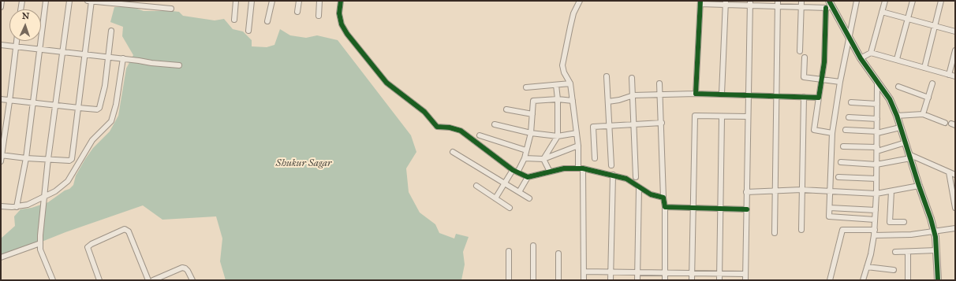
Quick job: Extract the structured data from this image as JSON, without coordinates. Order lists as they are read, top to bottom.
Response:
{
  "water": ["Shukur Sagar"],
  "north": "top"
}
